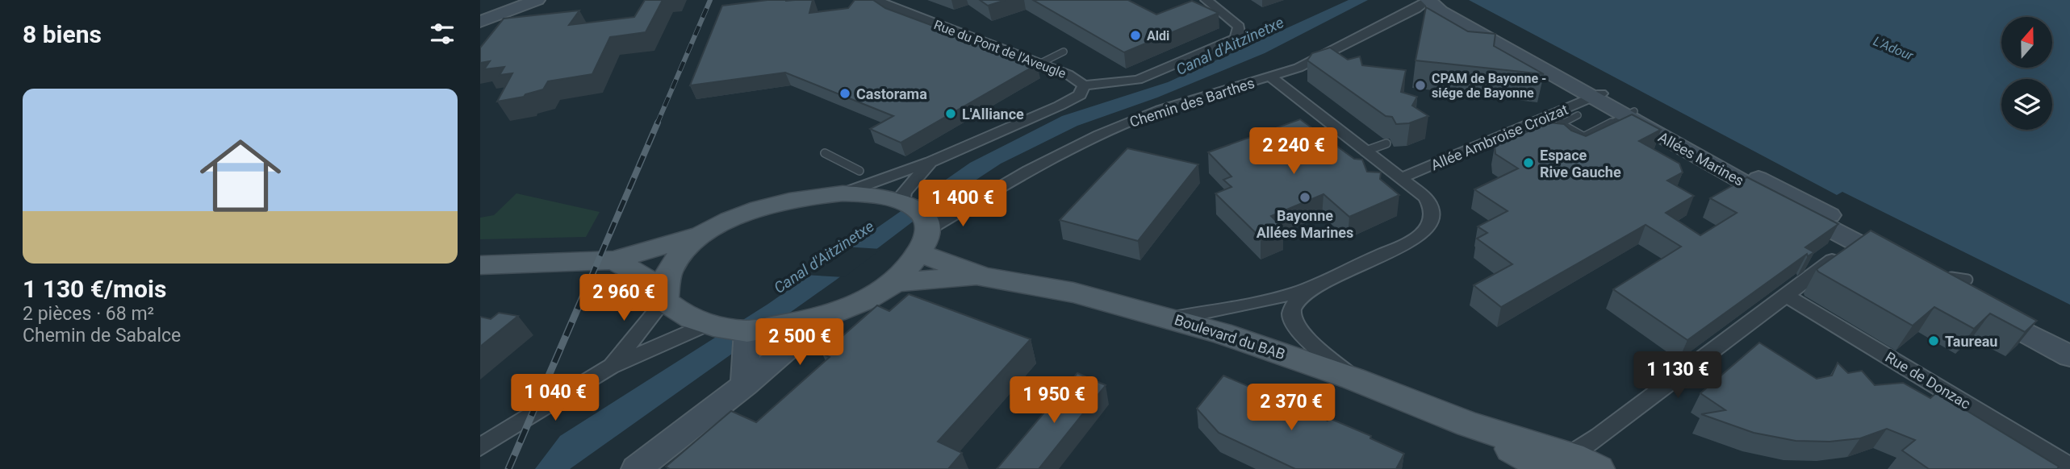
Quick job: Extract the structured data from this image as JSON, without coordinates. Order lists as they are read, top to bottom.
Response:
{
  "streets": {
    "main road": ["Allées Marines", "Boulevard du BAB"],
    "street": [
      "Rue du Pont de l'Aveugle",
      "Chemin des Barthes",
      "Allée Ambroise Croizat",
      "Rue de Donzac"
    ]
  },
  "crossings": [
    ["Rue du Pont de l'Aveugle", "Chemin des Barthes"],
    ["Rue du Pont de l'Aveugle", "Boulevard du BAB"],
    ["Chemin des Barthes", "Allées Marines"],
    ["Chemin des Barthes", "Boulevard du BAB"],
    ["Allée Ambroise Croizat", "Allées Marines"]
  ],
  "water": ["Canal d'Aitzinetxe", "L'Adour"],
  "places": [
    "Aldi",
    "CPAM de Bayonne - siége de Bayonne",
    "Castorama",
    "L'Alliance",
    "Espace Rive Gauche",
    "Bayonne Allées Marines",
    "Taureau"
  ],
  "north": "top",
  "page": {
    "heading": "8 biens",
    "list": [
      {
        "name": "1 130 €/mois",
        "note": "2 pièces · 68 m² · Chemin de Sabalce"
      }
    ],
    "price": [
      "2 240 €",
      "1 400 €",
      "2 960 €",
      "2 500 €",
      "1 130 €",
      "1 040 €",
      "1 950 €",
      "2 370 €"
    ]
  }
}
